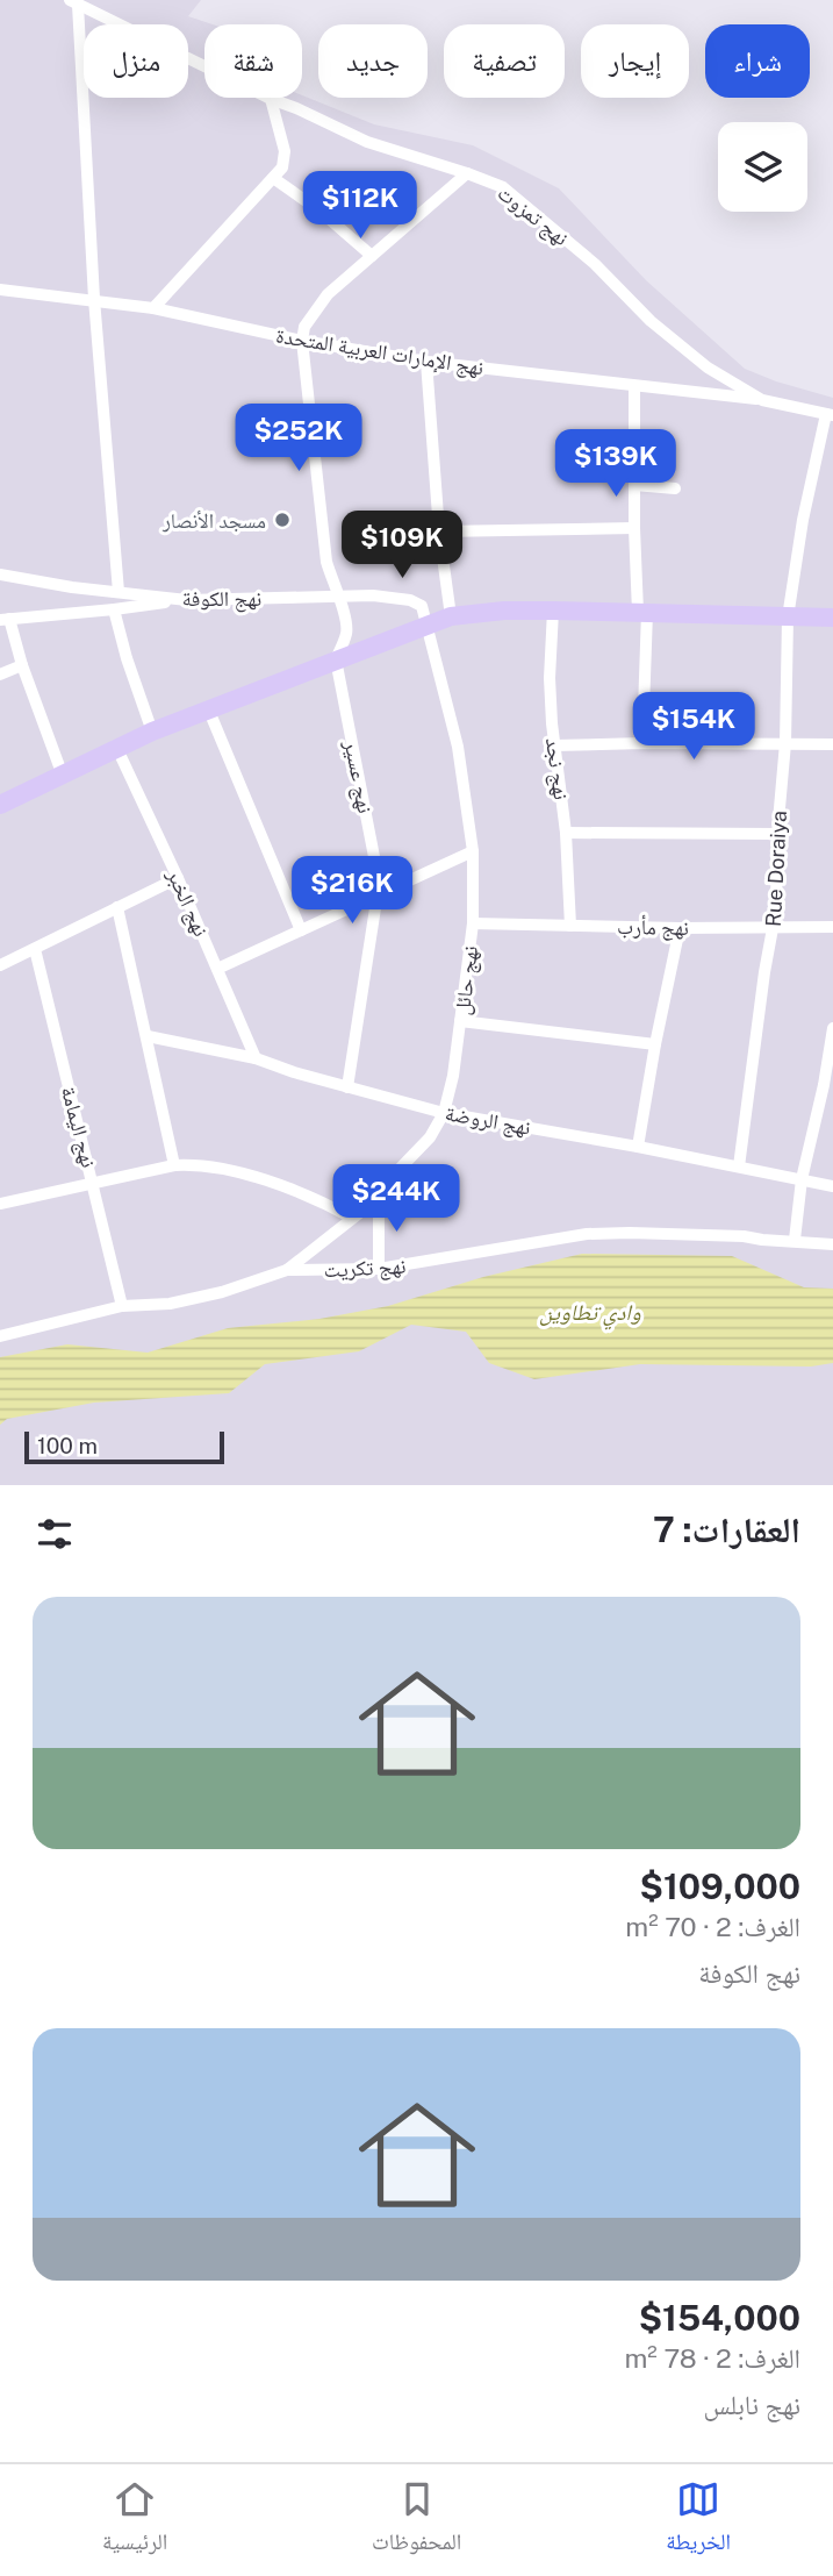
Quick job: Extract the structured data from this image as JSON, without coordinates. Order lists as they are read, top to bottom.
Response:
{
  "streets": {
    "street": [
      "نهج تمزوت",
      "نهج الإمارات العربية المتحدة",
      "نهج الكوفة",
      "نهج نجد",
      "نهج عسير",
      "Rue Doraiya",
      "نهج الخبر",
      "نهج مأرب",
      "نهج حائل",
      "نهج الروضة",
      "نهج اليمامة",
      "نهج تكريت"
    ]
  },
  "crossings": [
    ["نهج تمزوت", "نهج الإمارات العربية المتحدة"],
    ["نهج تمزوت", "Rue Doraiya"],
    ["نهج الكوفة", "نهج حائل"],
    ["نهج نجد", "نهج مأرب"],
    ["نهج عسير", "نهج الروضة"],
    ["Rue Doraiya", "نهج مأرب"],
    ["Rue Doraiya", "نهج الروضة"],
    ["نهج الخبر", "نهج الروضة"],
    ["نهج مأرب", "نهج حائل"],
    ["نهج حائل", "نهج الروضة"],
    ["نهج حائل", "نهج تكريت"],
    ["نهج اليمامة", "نهج تكريت"]
  ],
  "water": ["وادي تطاوين"],
  "places": ["مسجد الأنصار"],
  "scale_bar": "100 m",
  "page": {
    "chip": [
      "شراء",
      "إيجار",
      "تصفية",
      "جديد",
      "شقة",
      "منزل"
    ],
    "price": [
      "$112K",
      "$252K",
      "$139K",
      "$109K",
      "$154K",
      "$216K",
      "$244K"
    ],
    "scale": "100 m",
    "heading": "العقارات: 7",
    "list": [
      {
        "name": "$109,000",
        "note": "الغرف: 2 · 70 m² · نهج الكوفة"
      },
      {
        "name": "$154,000",
        "note": "الغرف: 2 · 78 m² · نهج نابلس"
      }
    ],
    "tabs": ["الخريطة", "المحفوظات", "الرئيسية"]
  }
}
